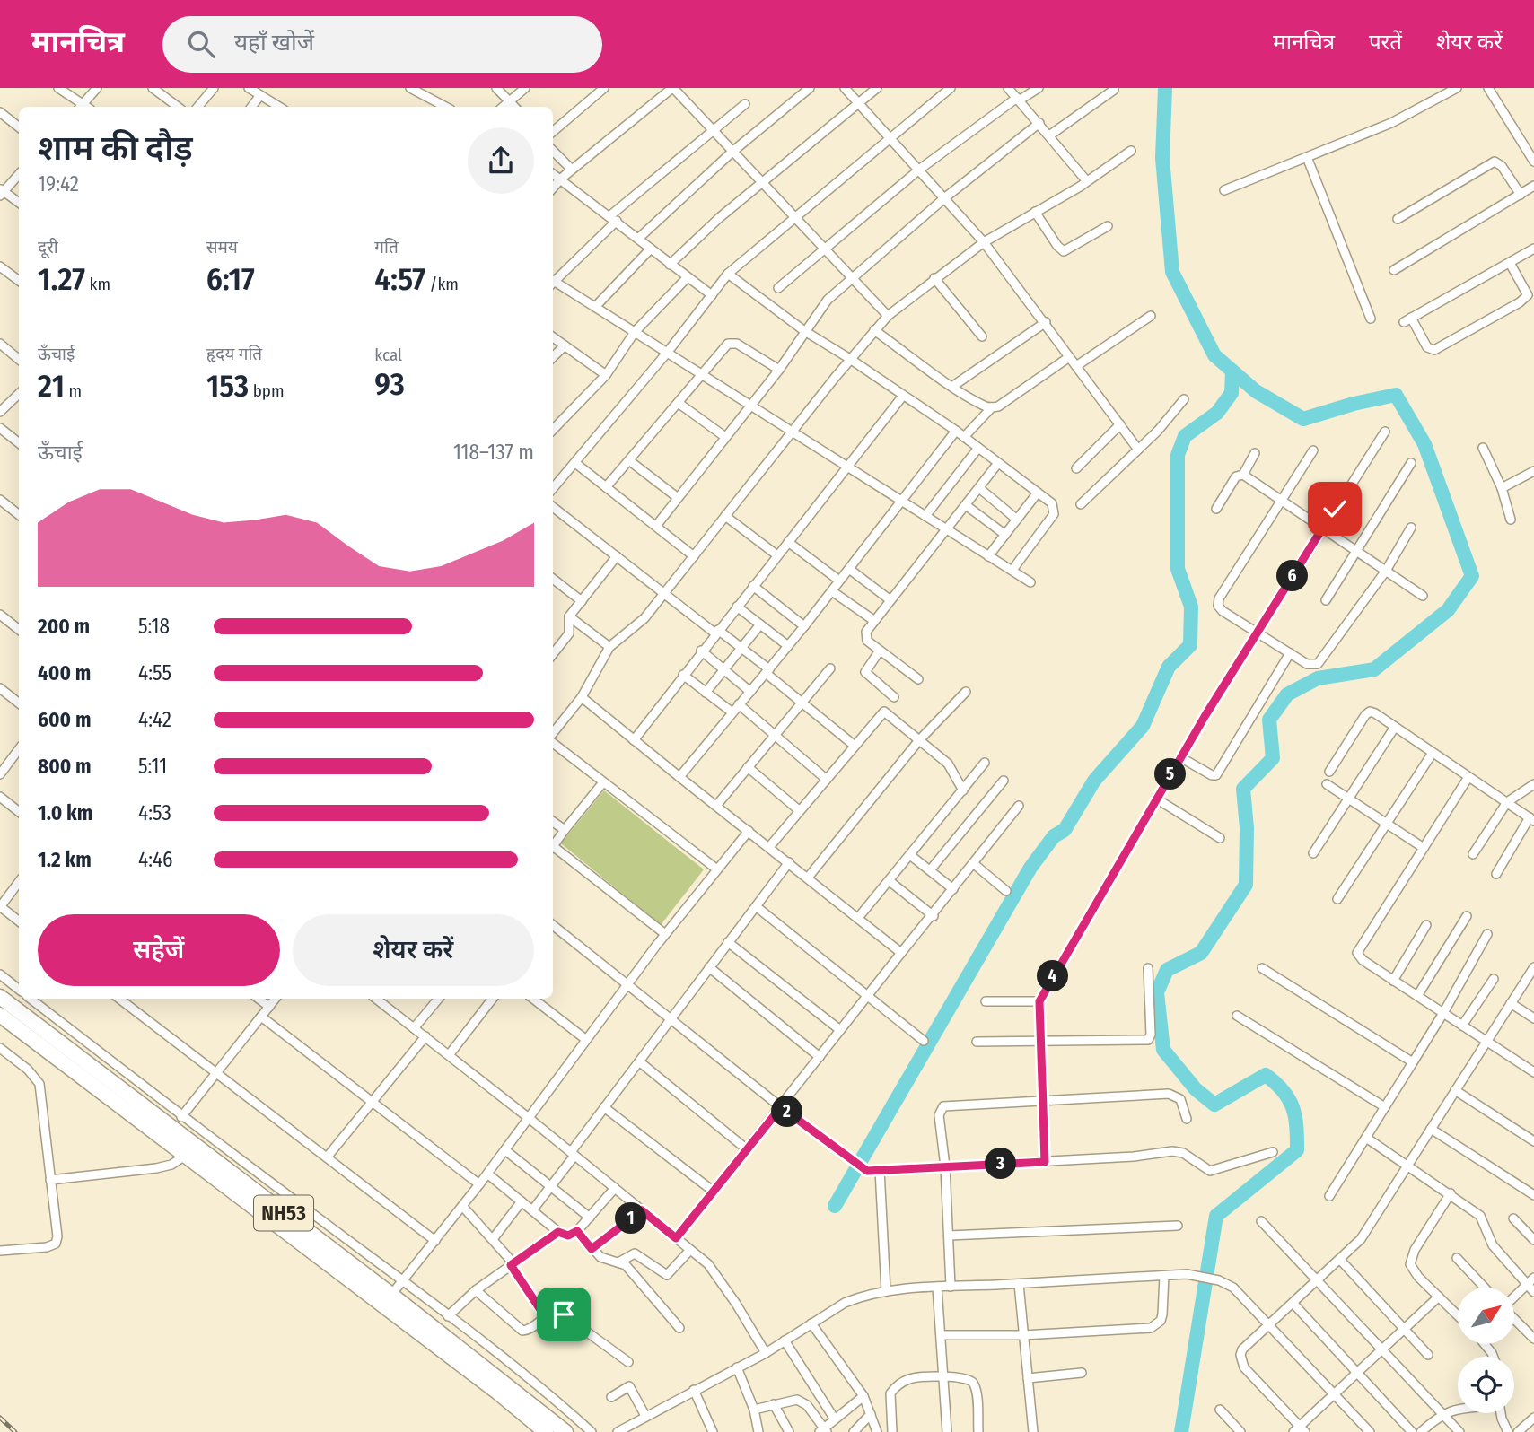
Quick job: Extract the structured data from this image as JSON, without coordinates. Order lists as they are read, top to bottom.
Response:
{
  "streets": {
    "highway": ["NH53"]
  },
  "north": "top right",
  "page": {
    "header": "मानचित्र",
    "search": "यहाँ खोजें",
    "nav": ["मानचित्र", "परतें", "शेयर करें"],
    "heading": ["शाम की दौड़", "19:42"],
    "stats": [
      ["दूरी", "1.27 km"],
      ["समय", "6:17"],
      ["गति", "4:57 /km"],
      ["ऊँचाई", "21 m"],
      ["हृदय गति", "153 bpm"],
      ["kcal", "93"]
    ],
    "chart": ["ऊँचाई", "118–137 m"],
    "pins": [
      "6",
      "5",
      "4",
      "2",
      "3",
      "1"
    ],
    "list": [
      {
        "name": "200 m",
        "note": "5:18"
      },
      {
        "name": "400 m",
        "note": "4:55"
      },
      {
        "name": "600 m",
        "note": "4:42"
      },
      {
        "name": "800 m",
        "note": "5:11"
      },
      {
        "name": "1.0 km",
        "note": "4:53"
      },
      {
        "name": "1.2 km",
        "note": "4:46"
      }
    ],
    "buttons": ["सहेजें", "शेयर करें"]
  }
}
